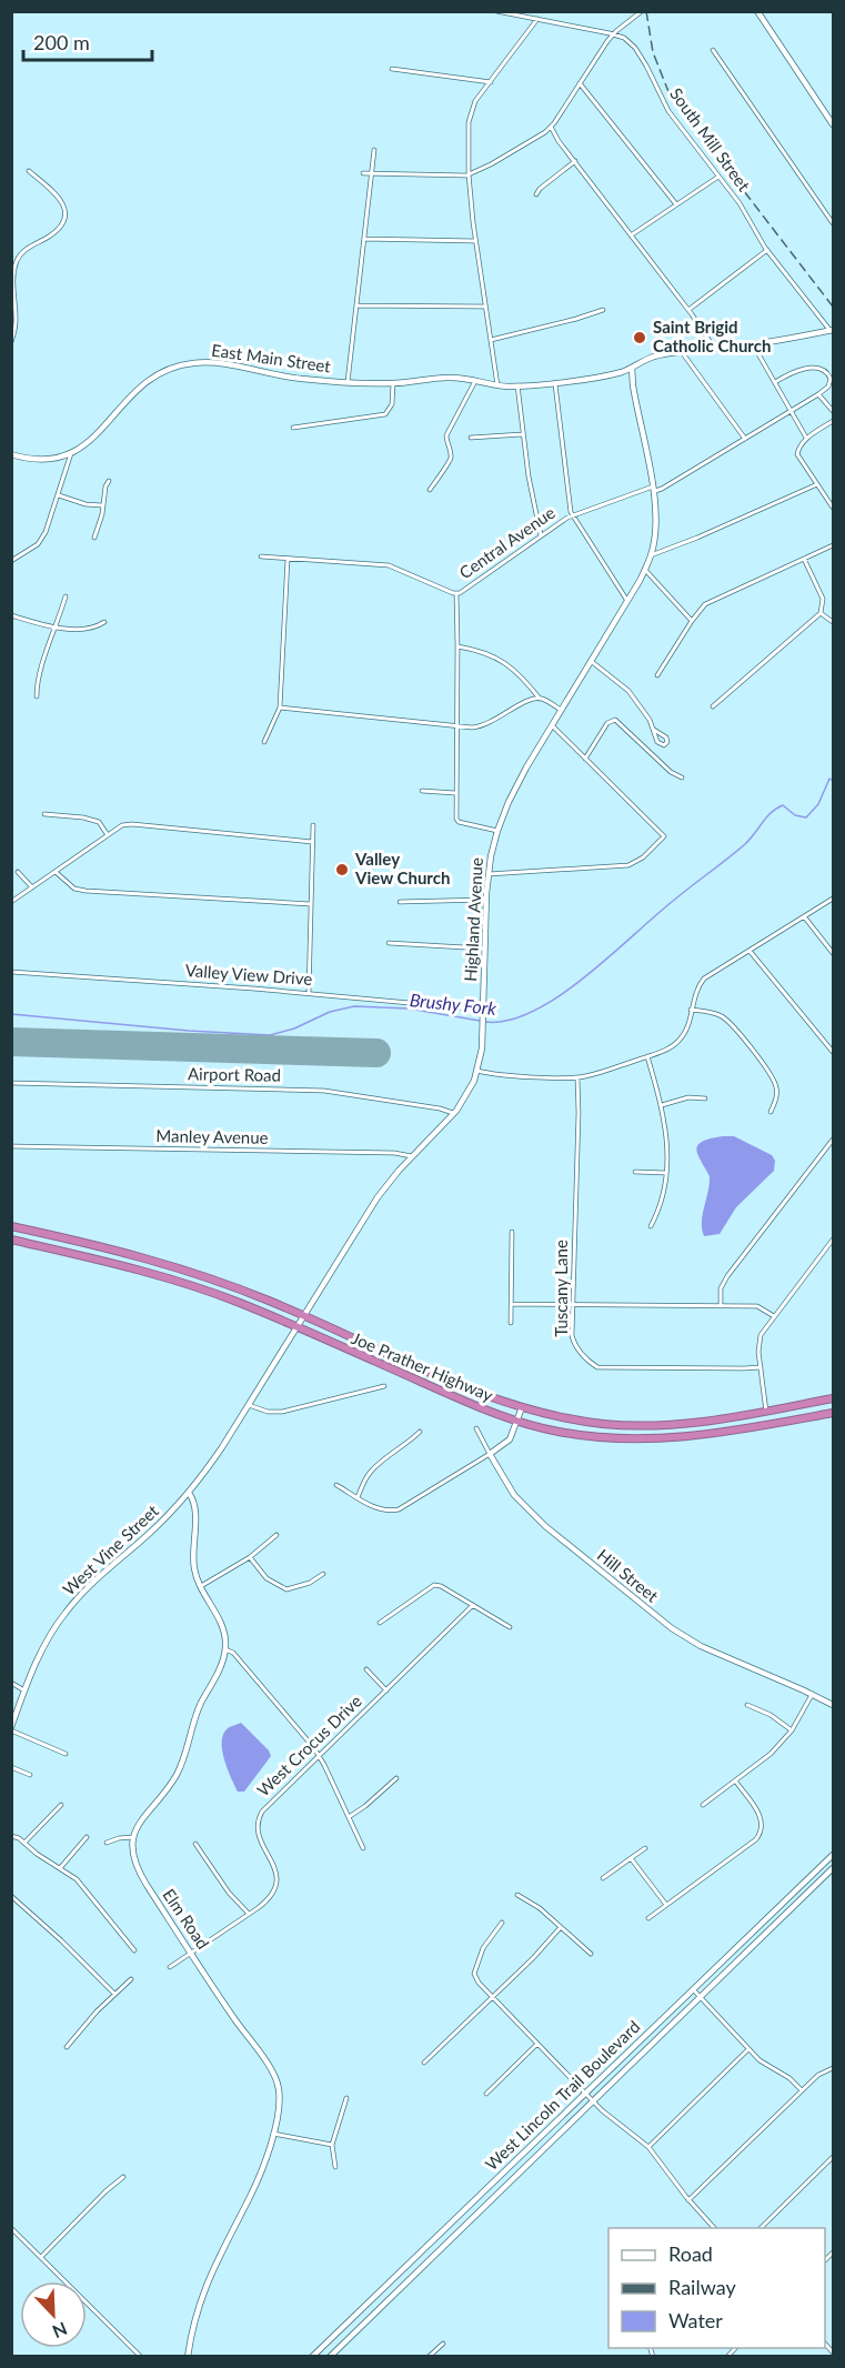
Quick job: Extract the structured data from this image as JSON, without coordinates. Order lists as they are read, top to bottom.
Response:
{
  "streets": {
    "highway": ["Joe Prather Highway"],
    "main road": [
      "East Main Street",
      "Highland Avenue",
      "West Vine Street",
      "Hill Street",
      "Elm Road",
      "West Lincoln Trail Boulevard"
    ],
    "street": [
      "South Mill Street",
      "Central Avenue",
      "Valley View Drive",
      "Airport Road",
      "Manley Avenue",
      "Tuscany Lane",
      "West Crocus Drive"
    ]
  },
  "crossings": [
    ["South Mill Street", "East Main Street"],
    ["East Main Street", "Highland Avenue"],
    ["Central Avenue", "Highland Avenue"],
    ["Highland Avenue", "Valley View Drive"],
    ["Highland Avenue", "Airport Road"],
    ["Highland Avenue", "Manley Avenue"],
    ["Highland Avenue", "Joe Prather Highway"],
    ["Highland Avenue", "West Vine Street"],
    ["West Crocus Drive", "Elm Road"]
  ],
  "water": ["Brushy Fork"],
  "places": ["Saint Brigid Catholic Church", "Valley View Church"],
  "legend": ["Road", "Railway", "Water"],
  "scale_bar": "200 m",
  "north": "bottom right"
}
